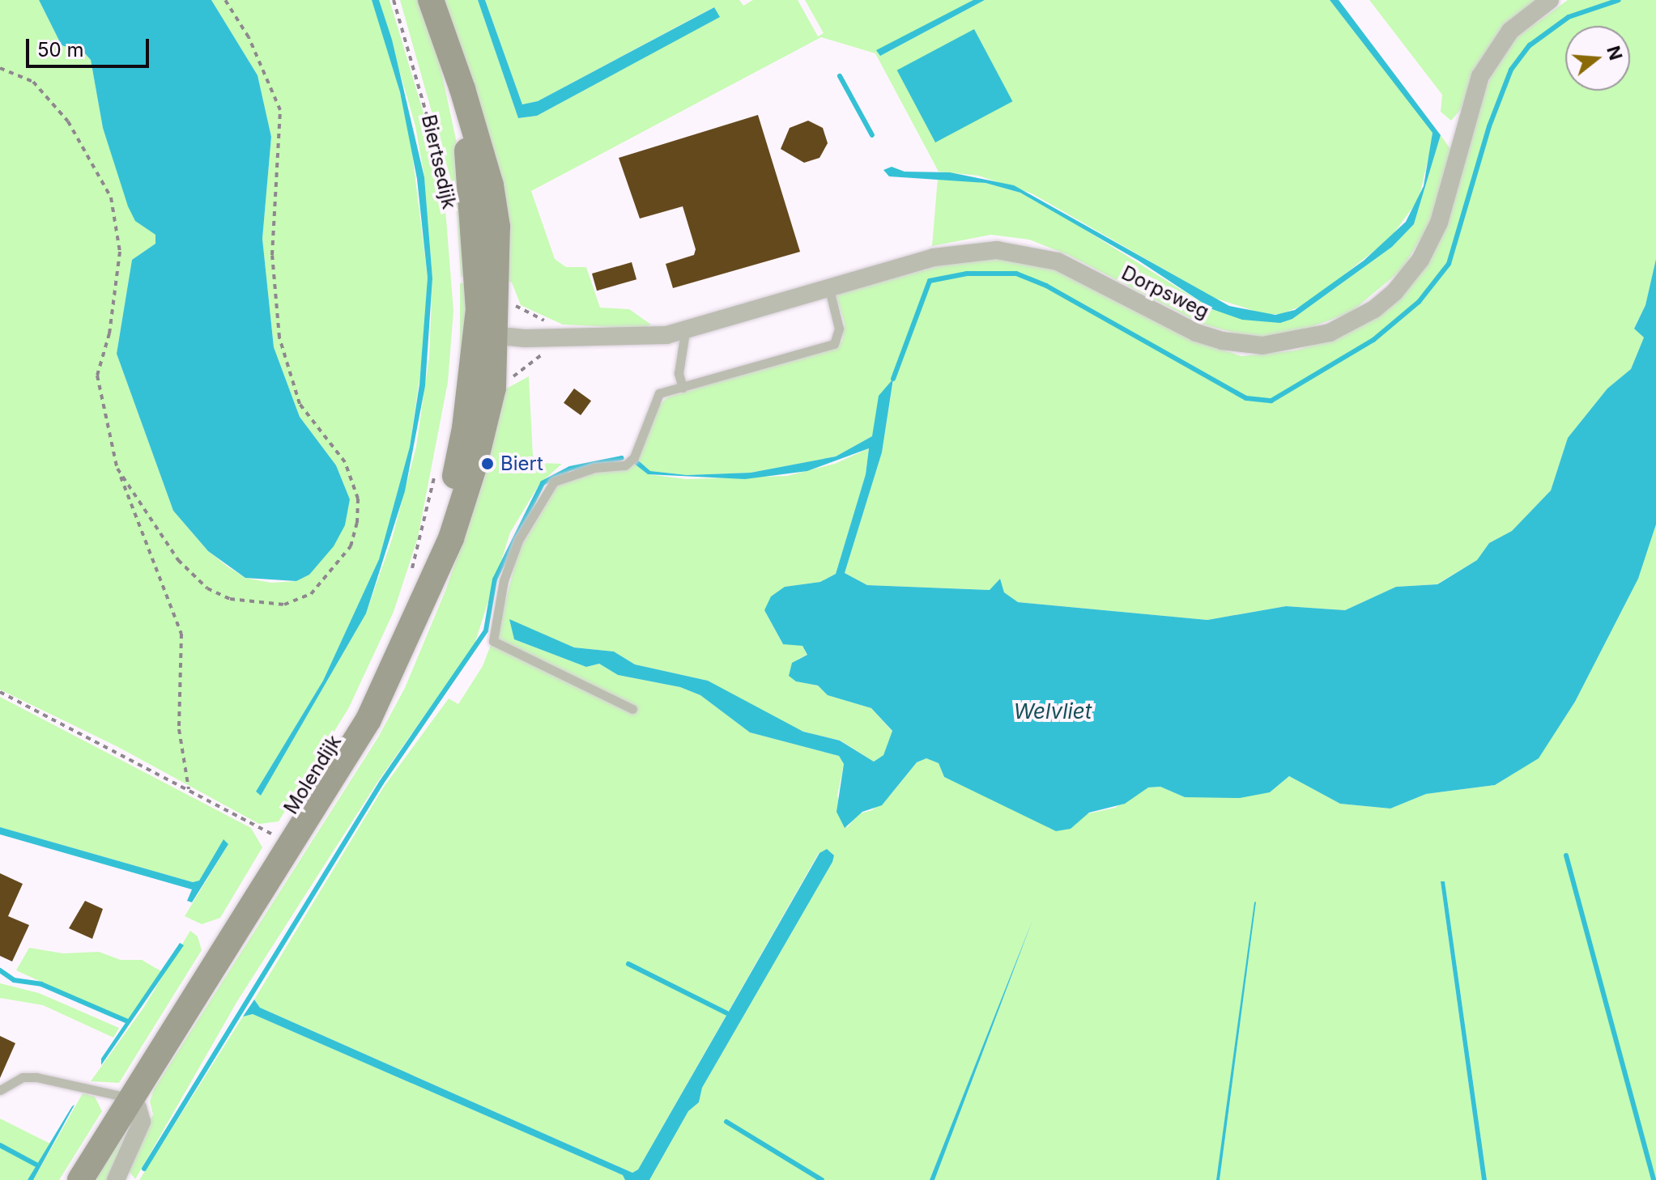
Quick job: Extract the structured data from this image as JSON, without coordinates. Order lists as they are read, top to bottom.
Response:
{
  "streets": {
    "main road": ["Biertsedijk", "Molendijk"],
    "street": ["Dorpsweg"]
  },
  "crossings": [
    ["Biertsedijk", "Dorpsweg"],
    ["Biertsedijk", "Molendijk"],
    ["Dorpsweg", "Molendijk"]
  ],
  "water": ["Welvliet"],
  "places": ["Biert"],
  "scale_bar": "50 m",
  "north": "right"
}
